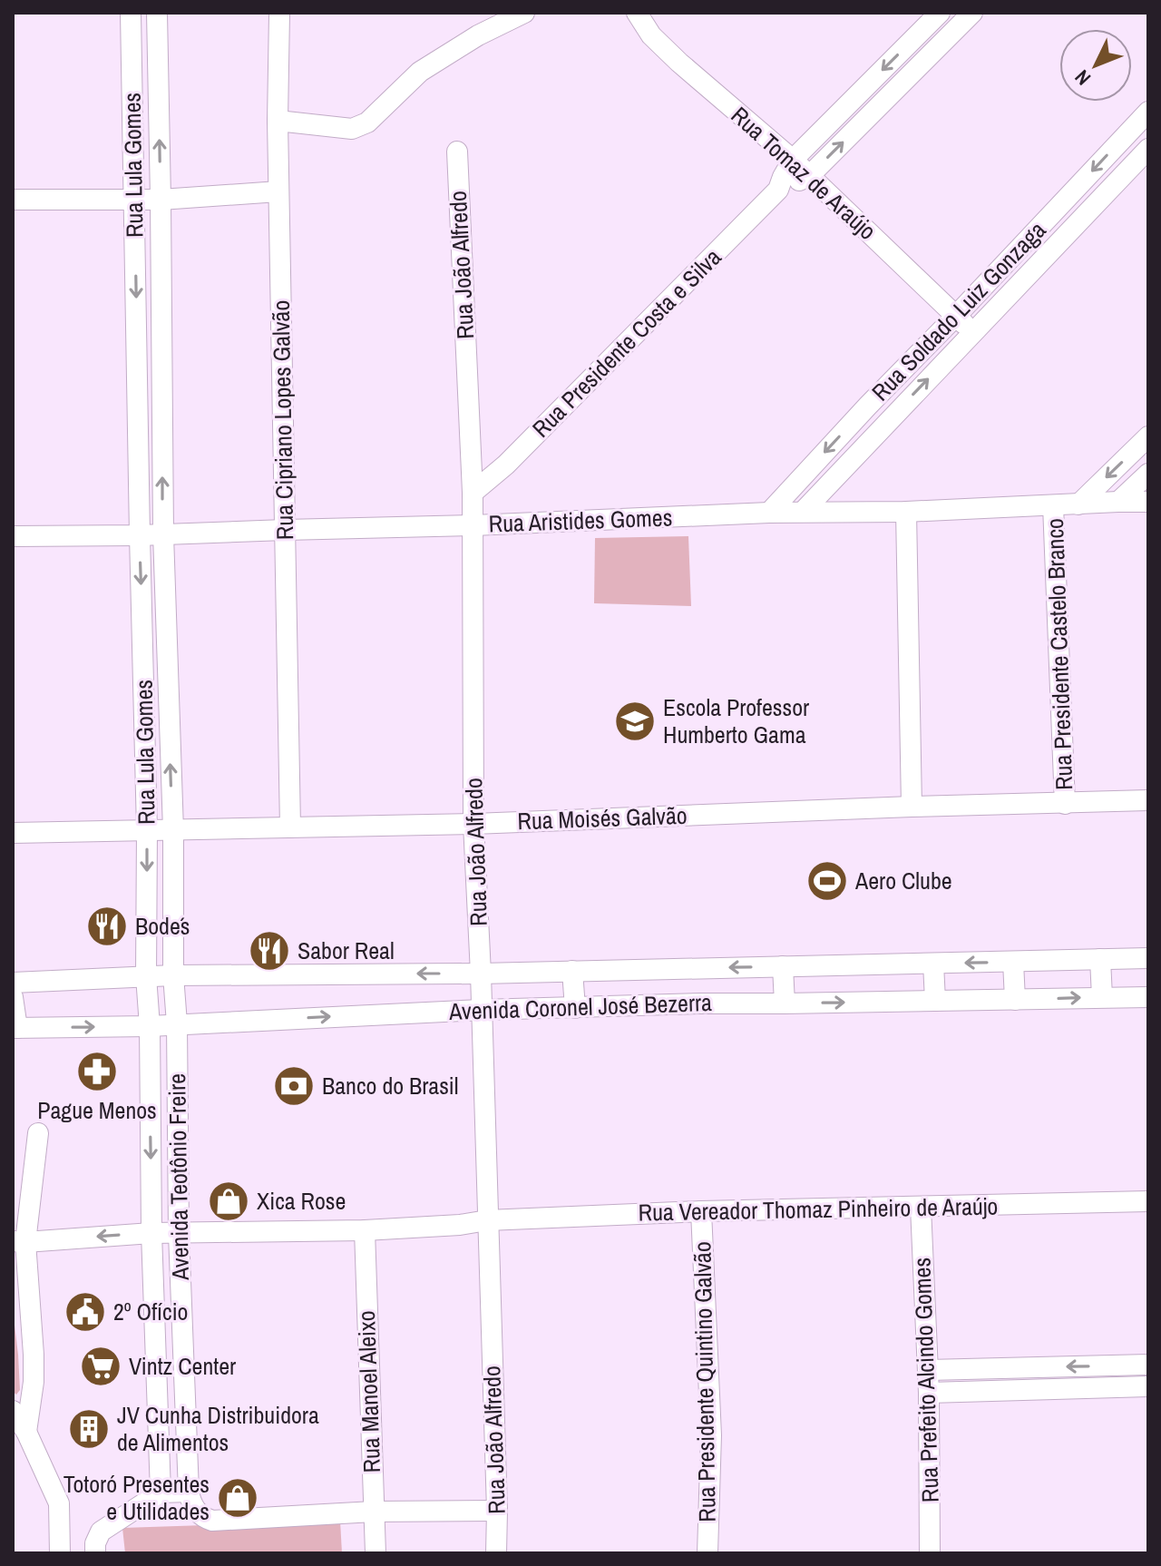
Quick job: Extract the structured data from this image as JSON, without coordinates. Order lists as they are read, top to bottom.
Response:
{
  "streets": {
    "street": [
      "Rua Lula Gomes",
      "Rua Tomaz de Araújo",
      "Rua João Alfredo",
      "Rua Soldado Luiz Gonzaga",
      "Rua Presidente Costa e Silva",
      "Rua Cipriano Lopes Galvão",
      "Rua Aristides Gomes",
      "Rua Presidente Castelo Branco",
      "Rua Moisés Galvão",
      "Avenida Coronel José Bezerra",
      "Avenida Teotônio Freire",
      "Rua Vereador Thomaz Pinheiro de Araújo",
      "Rua Prefeito Alcindo Gomes",
      "Rua Presidente Quintino Galvão",
      "Rua Manoel Aleixo"
    ]
  },
  "crossings": [
    ["Rua Lula Gomes", "Rua Aristides Gomes"],
    ["Rua Lula Gomes", "Rua Moisés Galvão"],
    ["Rua Lula Gomes", "Avenida Coronel José Bezerra"],
    ["Rua Lula Gomes", "Avenida Teotônio Freire"],
    ["Rua Lula Gomes", "Rua Vereador Thomaz Pinheiro de Araújo"],
    ["Rua Tomaz de Araújo", "Rua Soldado Luiz Gonzaga"],
    ["Rua Tomaz de Araújo", "Rua Presidente Costa e Silva"],
    ["Rua João Alfredo", "Rua Presidente Costa e Silva"],
    ["Rua João Alfredo", "Rua Aristides Gomes"],
    ["Rua João Alfredo", "Rua Moisés Galvão"],
    ["Rua João Alfredo", "Avenida Coronel José Bezerra"],
    ["Rua João Alfredo", "Rua Vereador Thomaz Pinheiro de Araújo"],
    ["Rua Soldado Luiz Gonzaga", "Rua Aristides Gomes"],
    ["Rua Cipriano Lopes Galvão", "Rua Aristides Gomes"],
    ["Rua Cipriano Lopes Galvão", "Rua Moisés Galvão"],
    ["Rua Aristides Gomes", "Rua Presidente Castelo Branco"],
    ["Rua Presidente Castelo Branco", "Rua Moisés Galvão"],
    ["Avenida Coronel José Bezerra", "Avenida Teotônio Freire"],
    ["Avenida Teotônio Freire", "Rua Vereador Thomaz Pinheiro de Araújo"],
    ["Rua Vereador Thomaz Pinheiro de Araújo", "Rua Prefeito Alcindo Gomes"],
    ["Rua Vereador Thomaz Pinheiro de Araújo", "Rua Presidente Quintino Galvão"],
    ["Rua Vereador Thomaz Pinheiro de Araújo", "Rua Manoel Aleixo"]
  ],
  "places": {
    "school or university": ["Escola Professor Humberto Gama"],
    "sports": ["Aero Clube"],
    "restaurant": ["Bode´s", "Sabor Real"],
    "pharmacy": ["Pague Menos"],
    "bank": ["Banco do Brasil"],
    "shop": ["Xica Rose", "Totoró Presentes e Utilidades"],
    "public building": ["2º Ofício"],
    "supermarket": ["Vintz Center"],
    "building": ["JV Cunha Distribuidora de Alimentos"]
  },
  "north": "bottom left"
}
